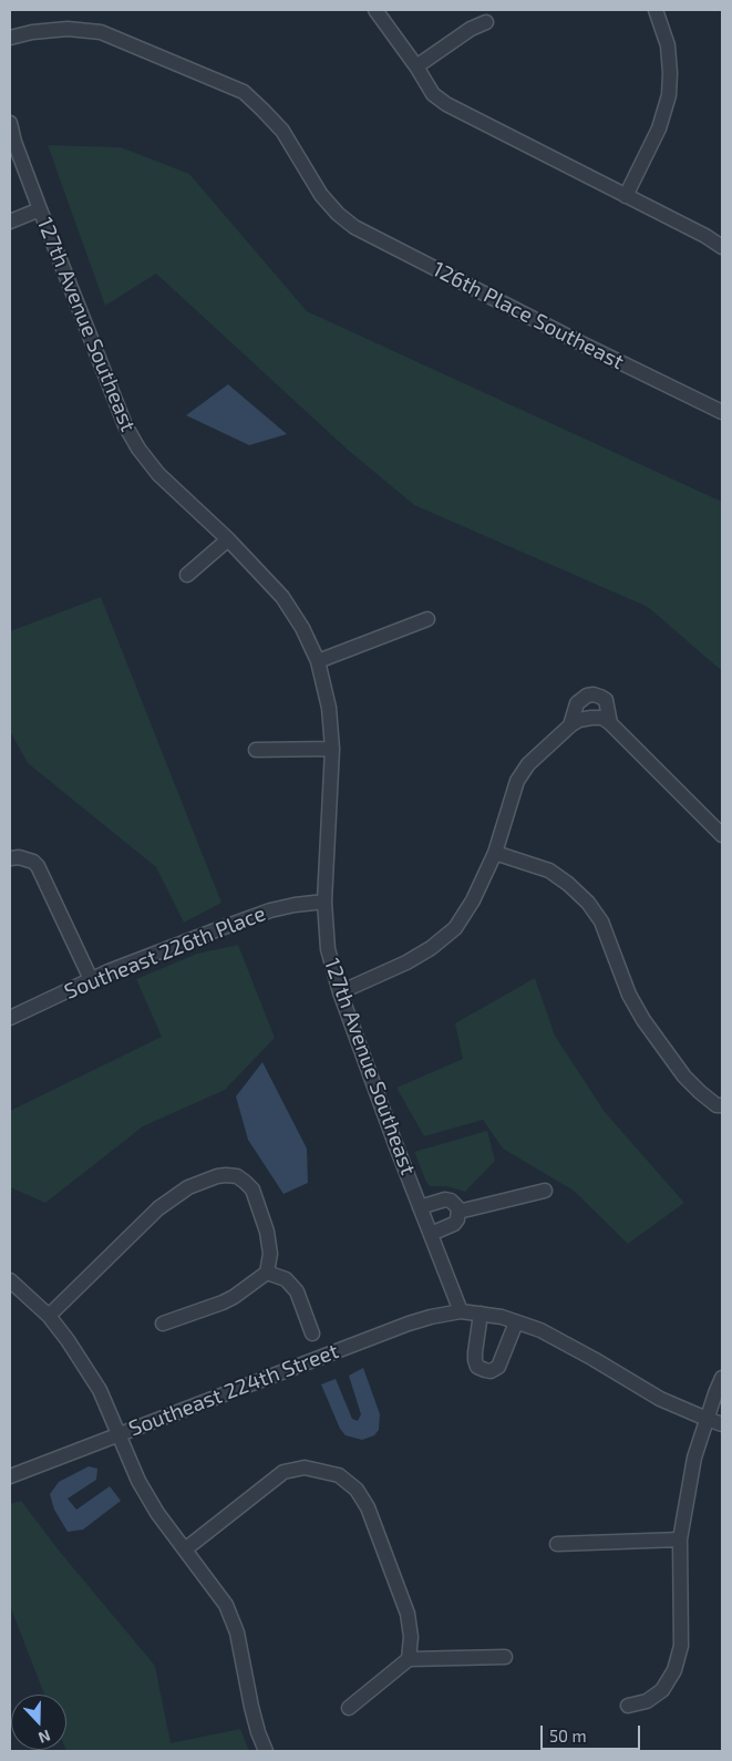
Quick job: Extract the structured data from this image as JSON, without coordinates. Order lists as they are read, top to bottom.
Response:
{
  "streets": {
    "street": [
      "126th Place Southeast",
      "127th Avenue Southeast",
      "Southeast 226th Place",
      "Southeast 224th Street"
    ]
  },
  "crossings": [
    ["127th Avenue Southeast", "Southeast 226th Place"],
    ["127th Avenue Southeast", "Southeast 224th Street"]
  ],
  "scale_bar": "50 m",
  "north": "bottom"
}
